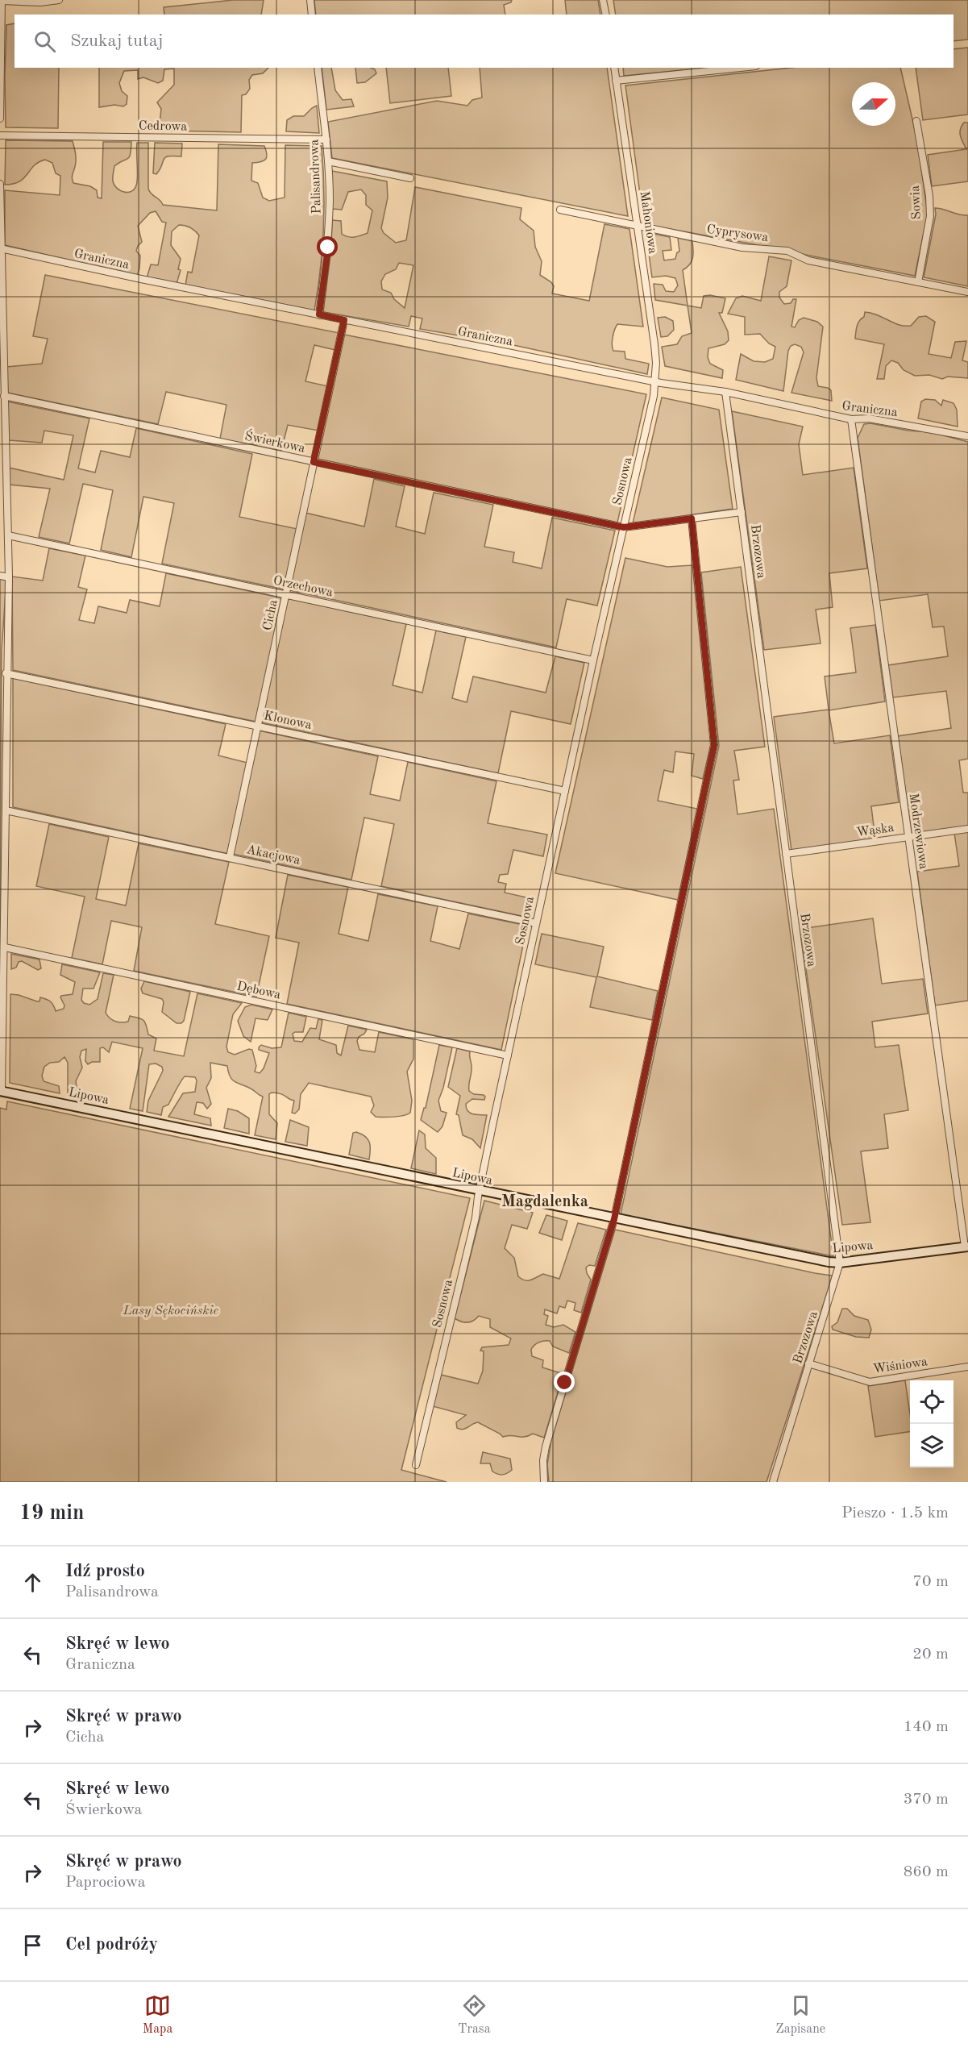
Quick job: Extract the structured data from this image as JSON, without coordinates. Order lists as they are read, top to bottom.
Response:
{
  "streets": {
    "street": [
      "Cedrowa",
      "Palisandrowa",
      "Sowia",
      "Mahoniowa",
      "Cyprysowa",
      "Graniczna",
      "Świerkowa",
      "Sosnowa",
      "Brzozowa",
      "Orzechowa",
      "Cicha",
      "Klonowa",
      "Wąska",
      "Modrzewiowa",
      "Akacjowa",
      "Dębowa",
      "Lipowa",
      "Wiśniowa"
    ]
  },
  "crossings": [
    ["Cedrowa", "Palisandrowa"],
    ["Palisandrowa", "Graniczna"],
    ["Sowia", "Cyprysowa"],
    ["Mahoniowa", "Cyprysowa"],
    ["Mahoniowa", "Graniczna"],
    ["Mahoniowa", "Sosnowa"],
    ["Graniczna", "Sosnowa"],
    ["Graniczna", "Brzozowa"],
    ["Graniczna", "Cicha"],
    ["Graniczna", "Modrzewiowa"],
    ["Świerkowa", "Sosnowa"],
    ["Świerkowa", "Brzozowa"],
    ["Świerkowa", "Cicha"],
    ["Sosnowa", "Orzechowa"],
    ["Sosnowa", "Klonowa"],
    ["Sosnowa", "Akacjowa"],
    ["Sosnowa", "Dębowa"],
    ["Sosnowa", "Lipowa"],
    ["Brzozowa", "Wąska"],
    ["Brzozowa", "Lipowa"],
    ["Brzozowa", "Wiśniowa"],
    ["Orzechowa", "Cicha"],
    ["Cicha", "Klonowa"],
    ["Cicha", "Akacjowa"],
    ["Wąska", "Modrzewiowa"],
    ["Modrzewiowa", "Lipowa"]
  ],
  "districts": ["Magdalenka"],
  "parks": ["Lasy Sękocińskie"],
  "north": "right",
  "page": {
    "search": "Szukaj tutaj",
    "heading": ["19 min", "Pieszo · 1.5 km"],
    "list": [
      ["Idź prosto", "Palisandrowa", "70 m"],
      ["Skręć w lewo", "Graniczna", "20 m"],
      ["Skręć w prawo", "Cicha", "140 m"],
      ["Skręć w lewo", "Świerkowa", "370 m"],
      ["Skręć w prawo", "Paprociowa", "860 m"],
      "Cel podróży"
    ],
    "nav": ["Mapa", "Trasa", "Zapisane"]
  }
}
